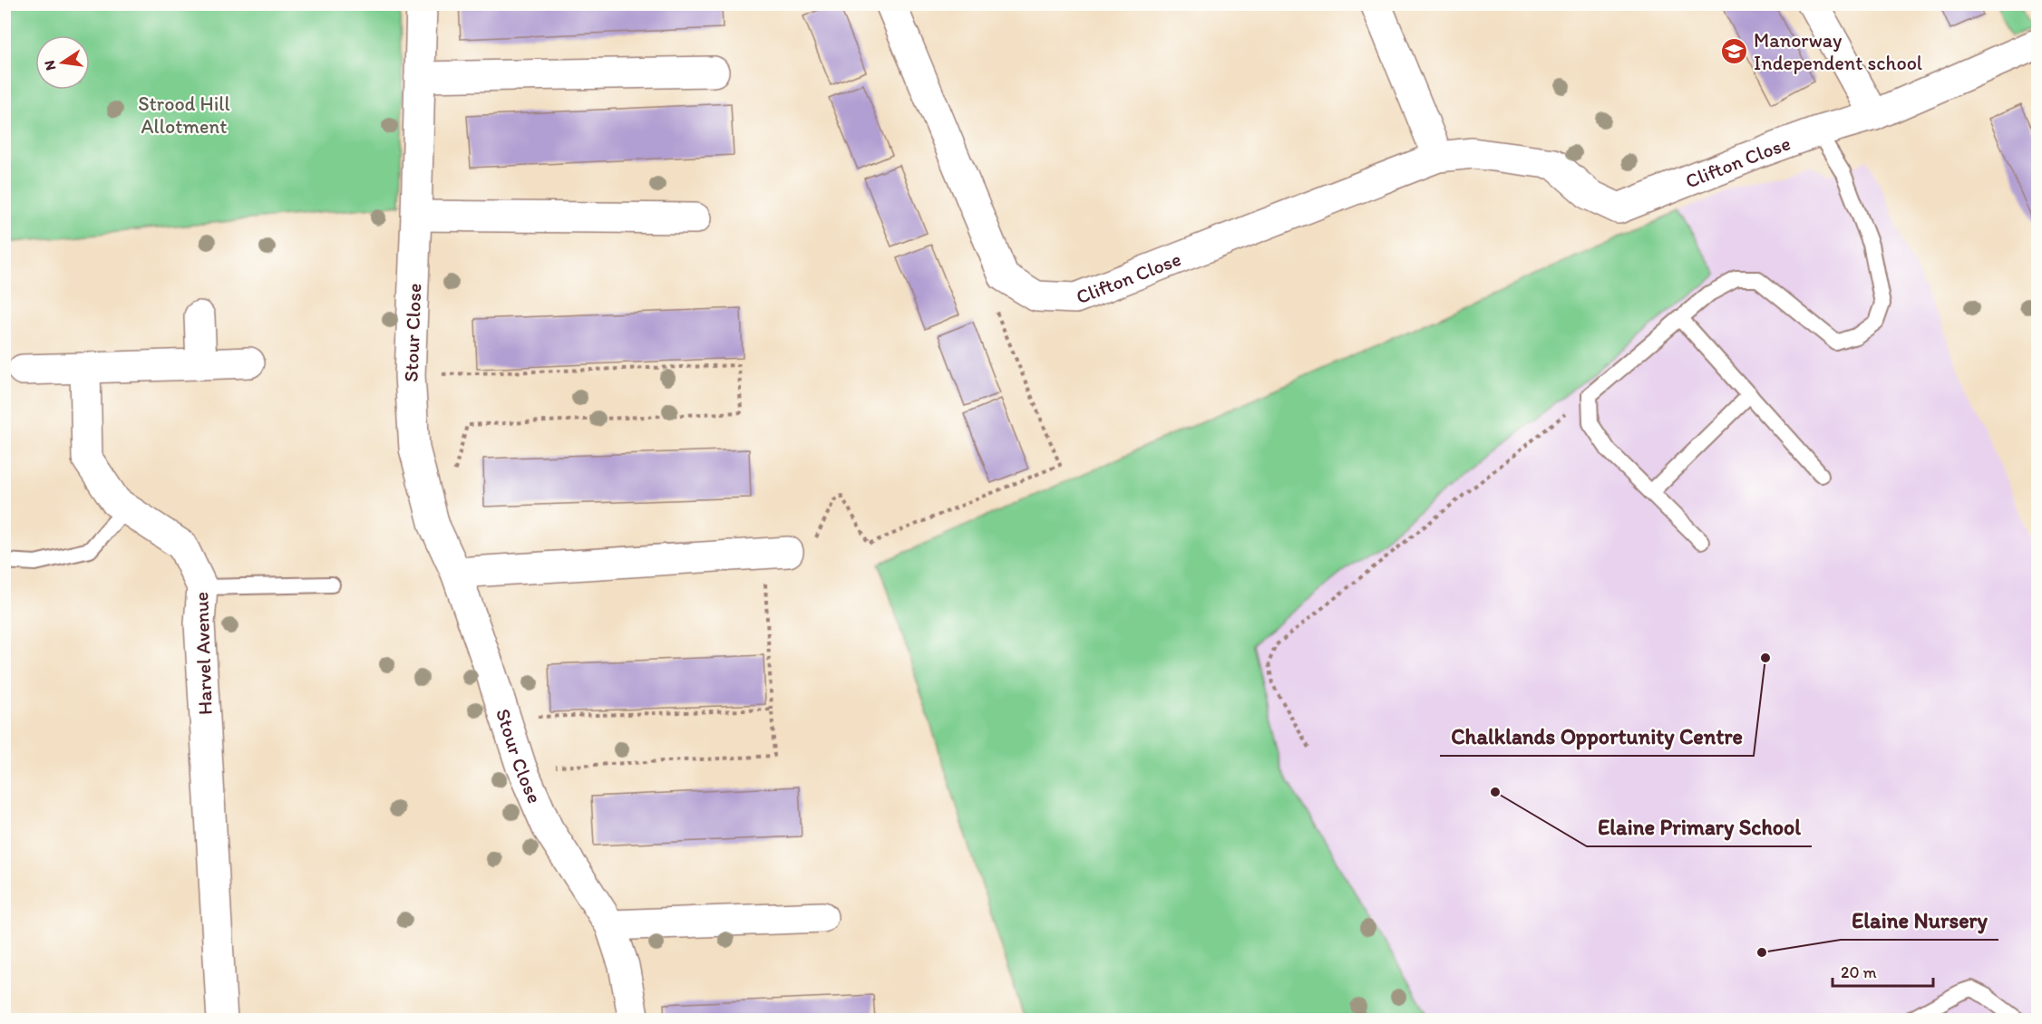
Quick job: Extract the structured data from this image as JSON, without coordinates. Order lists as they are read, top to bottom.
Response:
{
  "streets": {
    "street": ["Clifton Close", "Stour Close", "Harvel Avenue"]
  },
  "parks": ["Strood Hill Allotment"],
  "places": {
    "school or university": ["Manorway Independent school"],
    "other": ["Chalklands Opportunity Centre", "Elaine Primary School", "Elaine Nursery"]
  },
  "scale_bar": "20 m",
  "north": "left"
}
